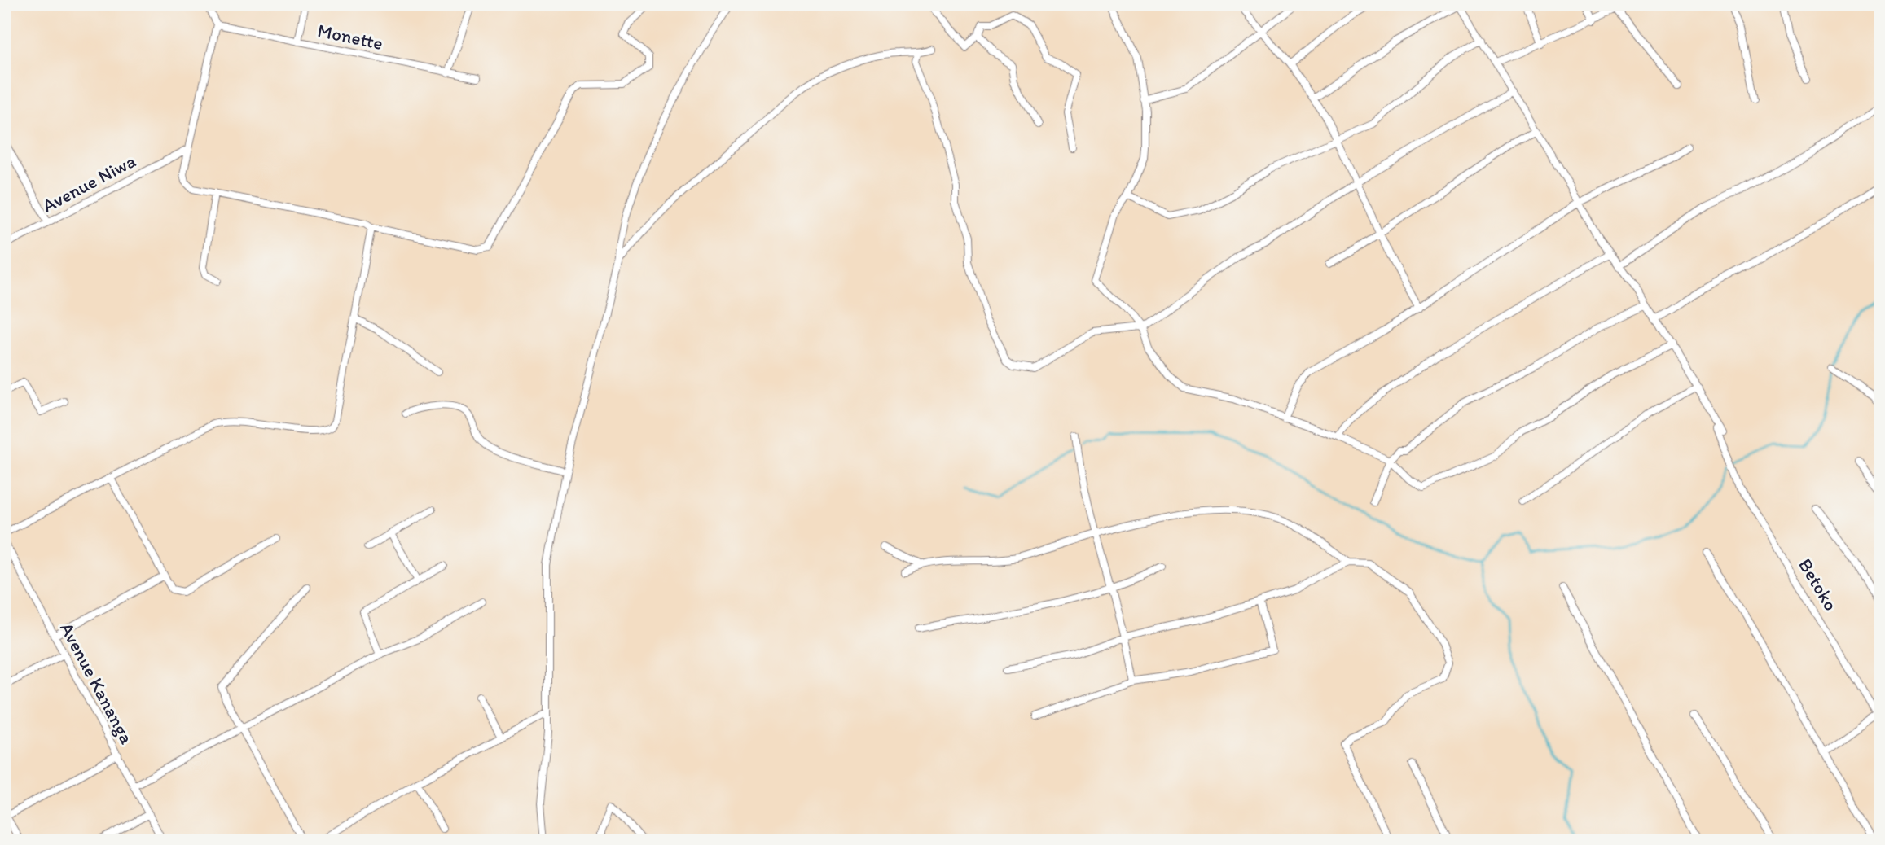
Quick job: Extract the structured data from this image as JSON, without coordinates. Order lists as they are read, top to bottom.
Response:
{
  "streets": {
    "street": [
      "Monette",
      "Avenue Niwa",
      "Betoko",
      "Avenue Kananga"
    ]
  }
}
